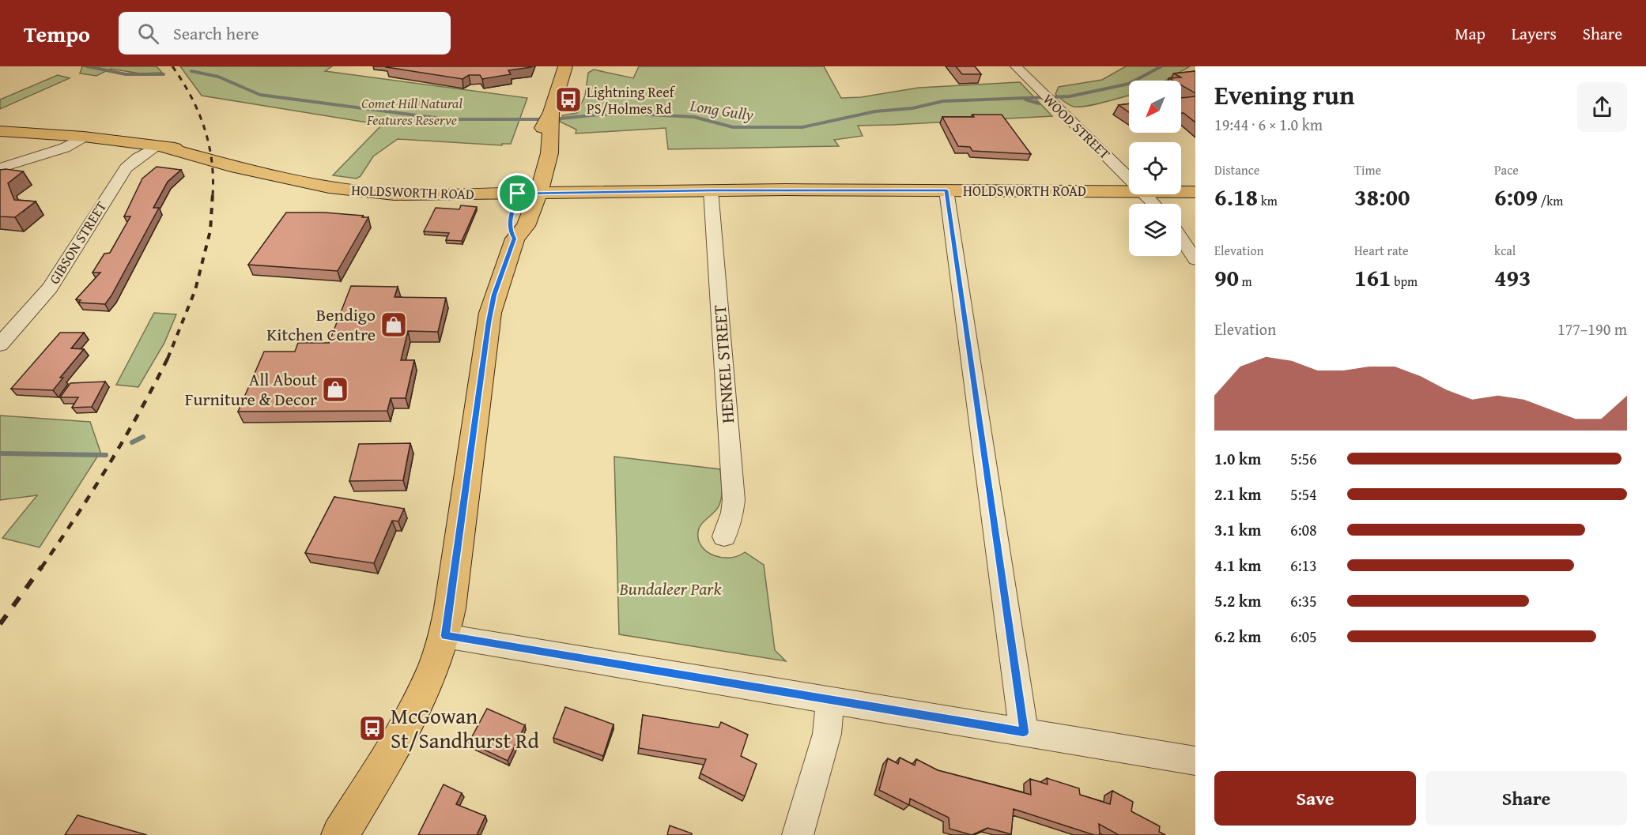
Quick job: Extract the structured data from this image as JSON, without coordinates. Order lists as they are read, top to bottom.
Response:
{
  "streets": {
    "main road": ["HOLDSWORTH ROAD"],
    "street": ["WOOD STREET", "GIBSON STREET", "HENKEL STREET"]
  },
  "crossings": [
    ["HOLDSWORTH ROAD", "GIBSON STREET"],
    ["HOLDSWORTH ROAD", "HENKEL STREET"]
  ],
  "water": ["Long Gully"],
  "parks": ["Comet Hill Natural Features Reserve", "Bundaleer Park"],
  "places": {
    "bus stop": ["Lightning Reef PS/Holmes Rd", "McGowan St/Sandhurst Rd"],
    "shop": ["Bendigo Kitchen Centre", "All About Furniture & Decor"]
  },
  "north": "bottom left",
  "page": {
    "header": "Tempo",
    "search": "Search here",
    "nav": ["Map", "Layers", "Share"],
    "heading": ["Evening run", "19:44 · 6 × 1.0 km"],
    "stats": [
      ["Distance", "6.18 km"],
      ["Time", "38:00"],
      ["Pace", "6:09 /km"],
      ["Elevation", "90 m"],
      ["Heart rate", "161 bpm"],
      ["kcal", "493"]
    ],
    "chart": ["Elevation", "177–190 m"],
    "list": [
      {
        "name": "1.0 km",
        "note": "5:56"
      },
      {
        "name": "2.1 km",
        "note": "5:54"
      },
      {
        "name": "3.1 km",
        "note": "6:08"
      },
      {
        "name": "4.1 km",
        "note": "6:13"
      },
      {
        "name": "5.2 km",
        "note": "6:35"
      },
      {
        "name": "6.2 km",
        "note": "6:05"
      }
    ],
    "buttons": ["Save", "Share"]
  }
}
